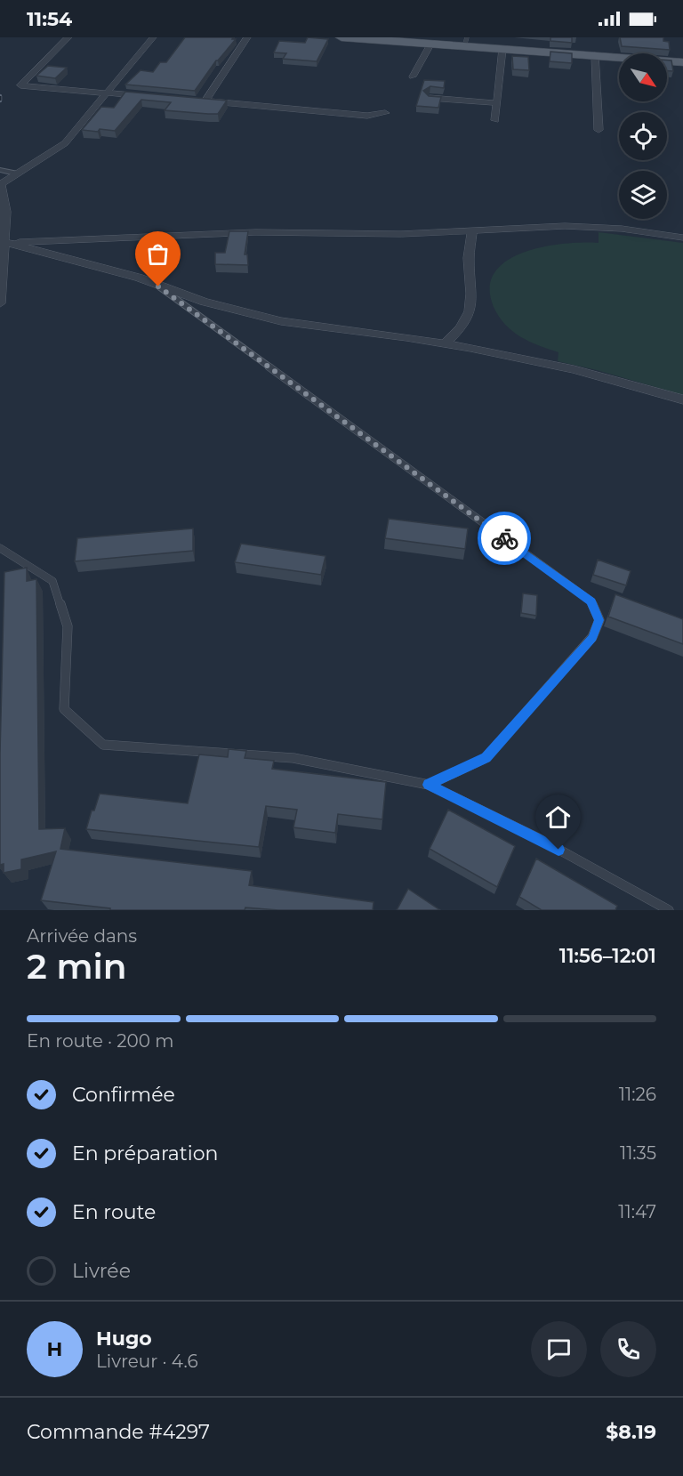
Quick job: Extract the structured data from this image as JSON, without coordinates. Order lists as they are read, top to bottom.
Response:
{
  "north": "bottom right",
  "page": {
    "status": "11:54",
    "heading": ["2 min", "Arrivée dans", "11:56–12:01"],
    "panel": [
      "Hugo",
      "Livreur · 4.6",
      "Commande #4297",
      "$8.19"
    ],
    "bar": "En route · 200 m",
    "list": [
      ["Confirmée", "11:26"],
      ["En préparation", "11:35"],
      ["En route", "11:47"],
      "Livrée"
    ],
    "round": "H"
  }
}
